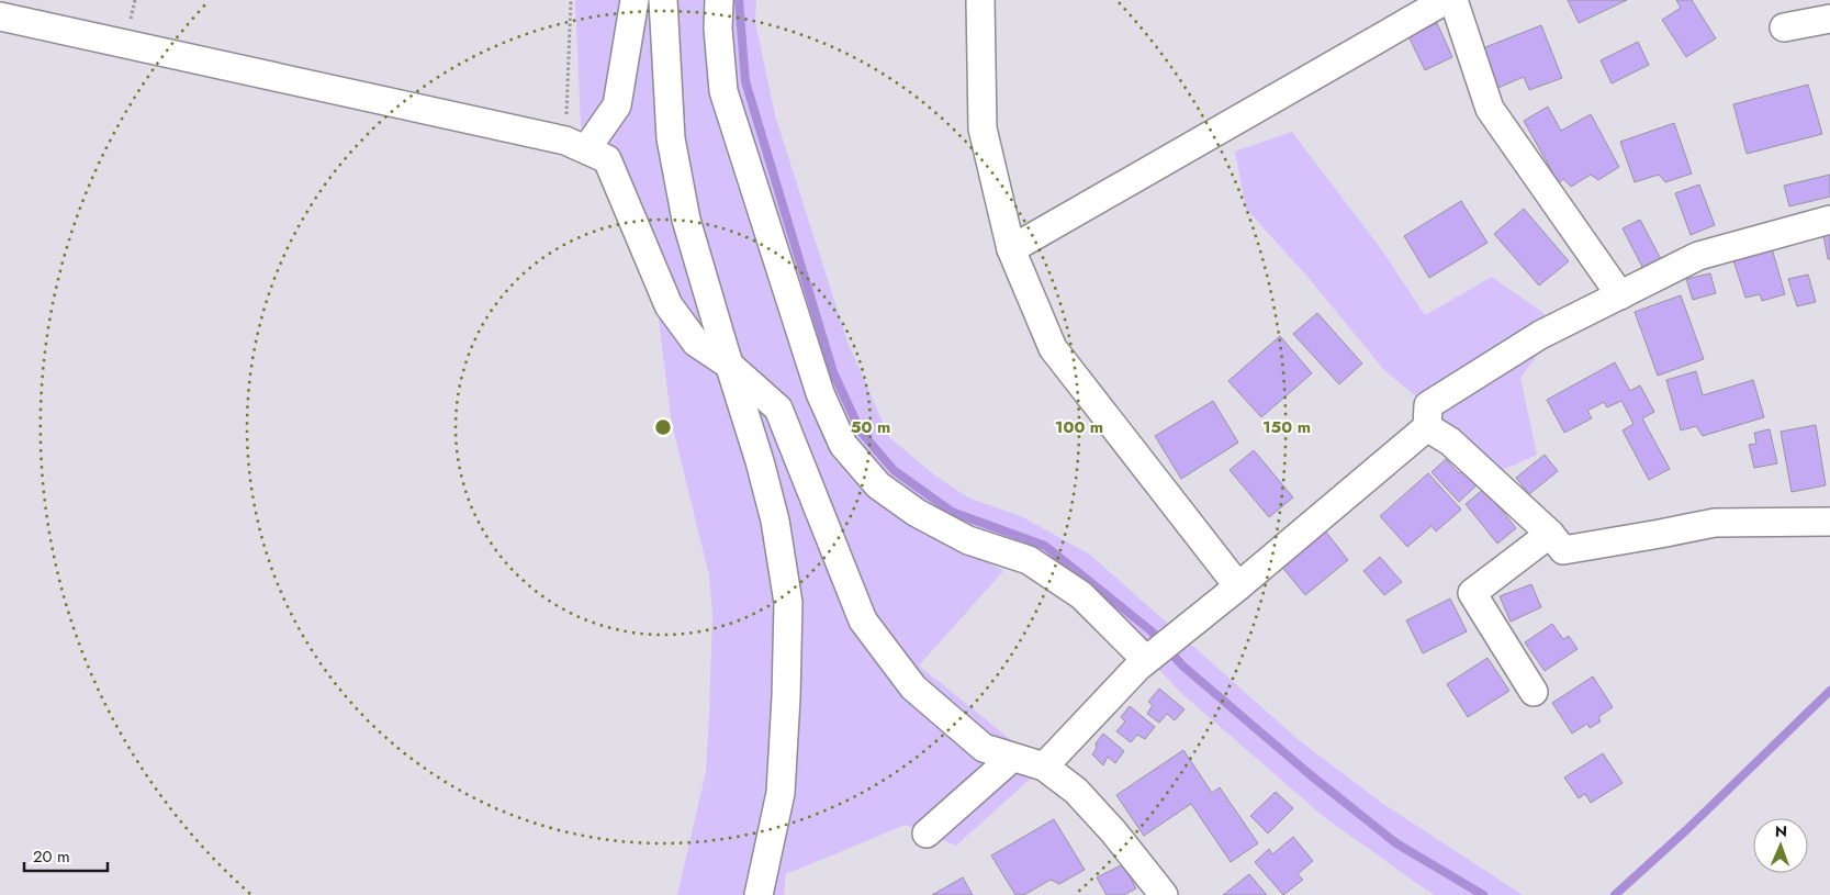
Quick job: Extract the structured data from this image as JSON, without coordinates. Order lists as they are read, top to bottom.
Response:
{
  "scale_bar": "20 m",
  "north": "top",
  "rings": ["50 m", "100 m", "150 m"]
}
